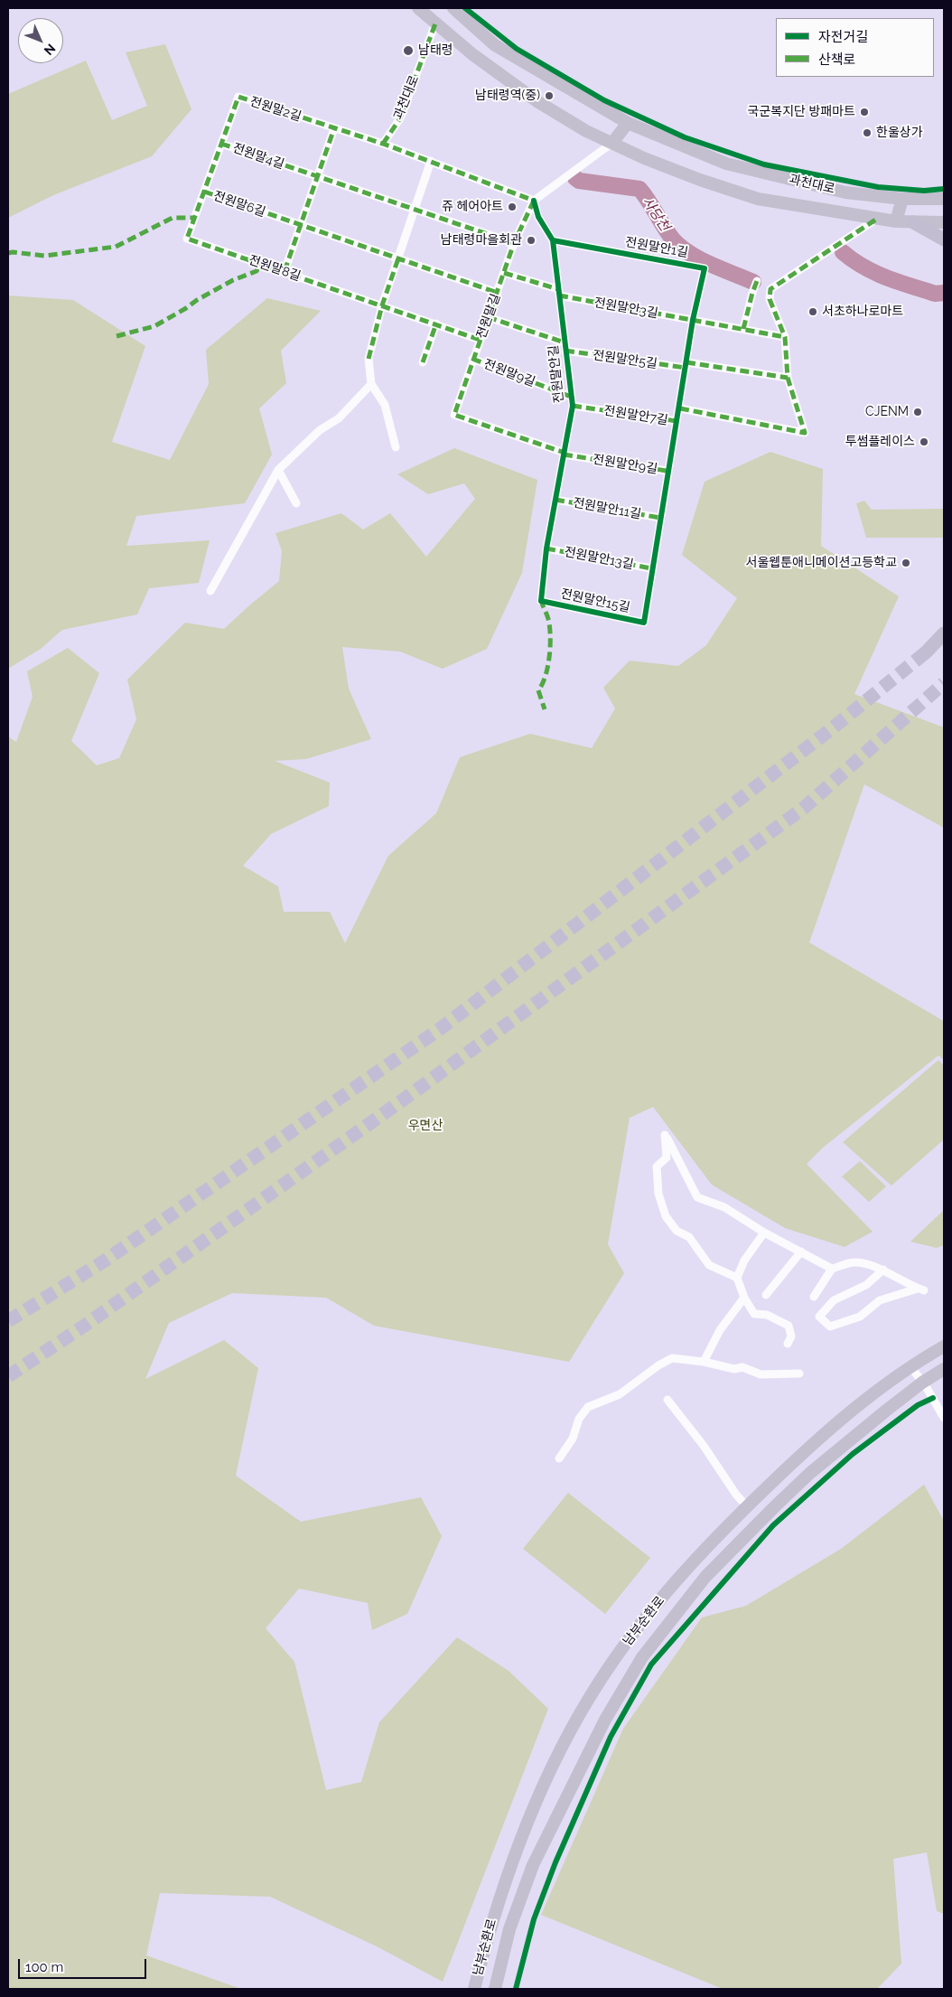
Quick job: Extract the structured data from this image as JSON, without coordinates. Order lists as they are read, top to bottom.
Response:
{
  "streets": {
    "main road": ["과천대로", "남부순환로"],
    "street": [
      "전원말2길",
      "전원말4길",
      "전원말6길",
      "전원말안1길",
      "전원말8길",
      "전원말안3길",
      "전원말길",
      "전원말안5길",
      "전원말9길",
      "전원말안길",
      "전원말안7길",
      "전원말안9길",
      "전원말안11길",
      "전원말안13길",
      "전원말안15길"
    ]
  },
  "crossings": [
    ["과천대로", "전원말2길"],
    ["과천대로", "전원말길"],
    ["전원말2길", "전원말4길"],
    ["전원말2길", "전원말길"],
    ["전원말2길", "전원말안길"],
    ["전원말4길", "전원말6길"],
    ["전원말4길", "전원말길"],
    ["전원말6길", "전원말8길"],
    ["전원말6길", "전원말길"],
    ["전원말안1길", "전원말안3길"],
    ["전원말안1길", "전원말안길"],
    ["전원말8길", "전원말길"],
    ["전원말안3길", "전원말길"],
    ["전원말안3길", "전원말안길"],
    ["전원말길", "전원말안5길"],
    ["전원말길", "전원말9길"],
    ["전원말길", "전원말안길"],
    ["전원말길", "전원말안9길"],
    ["전원말안5길", "전원말안길"],
    ["전원말안5길", "전원말안7길"],
    ["전원말9길", "전원말안길"],
    ["전원말안길", "전원말안7길"],
    ["전원말안길", "전원말안9길"],
    ["전원말안길", "전원말안11길"],
    ["전원말안길", "전원말안13길"],
    ["전원말안길", "전원말안15길"],
    ["전원말안7길", "전원말안9길"],
    ["전원말안9길", "전원말안11길"],
    ["전원말안13길", "전원말안15길"]
  ],
  "water": ["사당천"],
  "parks": ["우면산"],
  "places": [
    "남태령",
    "남태령역(중)",
    "국군복지단 방패마트",
    "한울상가",
    "쥬 헤어아트",
    "남태령마을회관",
    "서초하나로마트",
    "CJENM",
    "투썸플레이스",
    "서울웹툰애니메이션고등학교"
  ],
  "legend": ["자전거길", "산책로"],
  "scale_bar": "100 m",
  "north": "bottom right"
}
